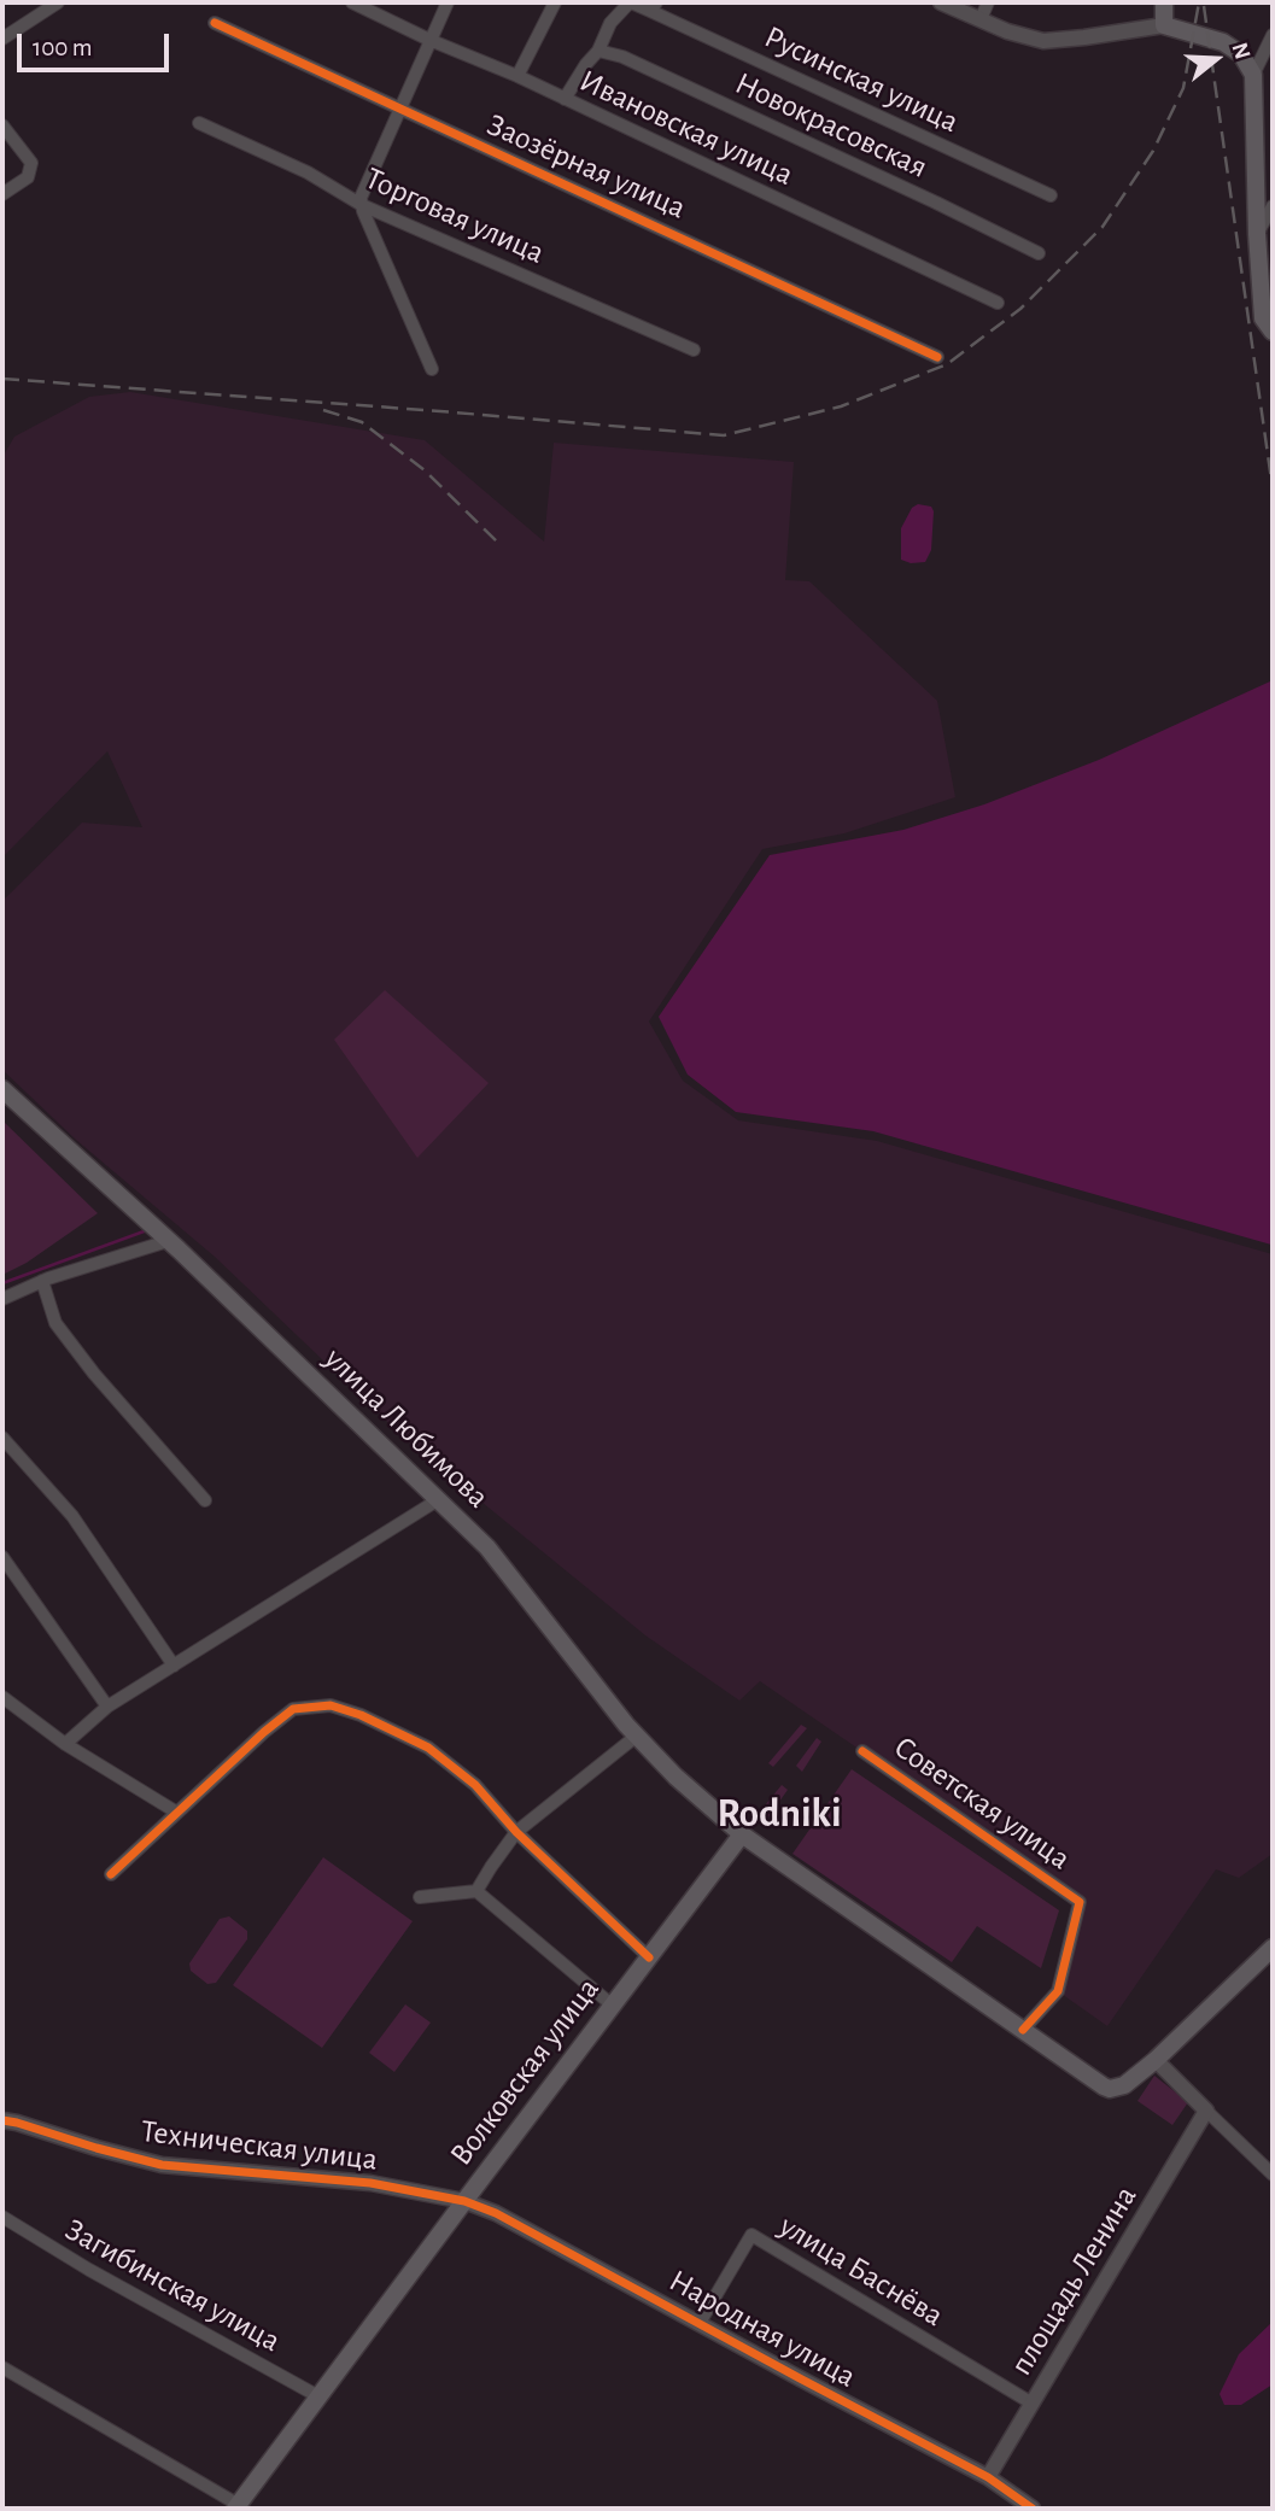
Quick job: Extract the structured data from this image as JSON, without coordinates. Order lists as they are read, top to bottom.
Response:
{
  "streets": {
    "main road": ["улица Любимова", "Волковская улица"],
    "street": [
      "Русинская улица",
      "Новокрасовская",
      "Ивановская улица",
      "Заозёрная улица",
      "Торговая улица",
      "Советская улица",
      "Техническая улица",
      "улица Баснёва",
      "площадь Ленина",
      "Загибинская улица",
      "Народная улица"
    ]
  },
  "crossings": [
    ["улица Любимова", "Волковская улица"],
    ["Волковская улица", "Техническая улица"],
    ["Волковская улица", "Загибинская улица"],
    ["Волковская улица", "Народная улица"],
    ["Техническая улица", "Народная улица"],
    ["улица Баснёва", "площадь Ленина"],
    ["улица Баснёва", "Народная улица"],
    ["площадь Ленина", "Народная улица"]
  ],
  "districts": ["Rodniki"],
  "scale_bar": "100 m",
  "north": "right"
}
